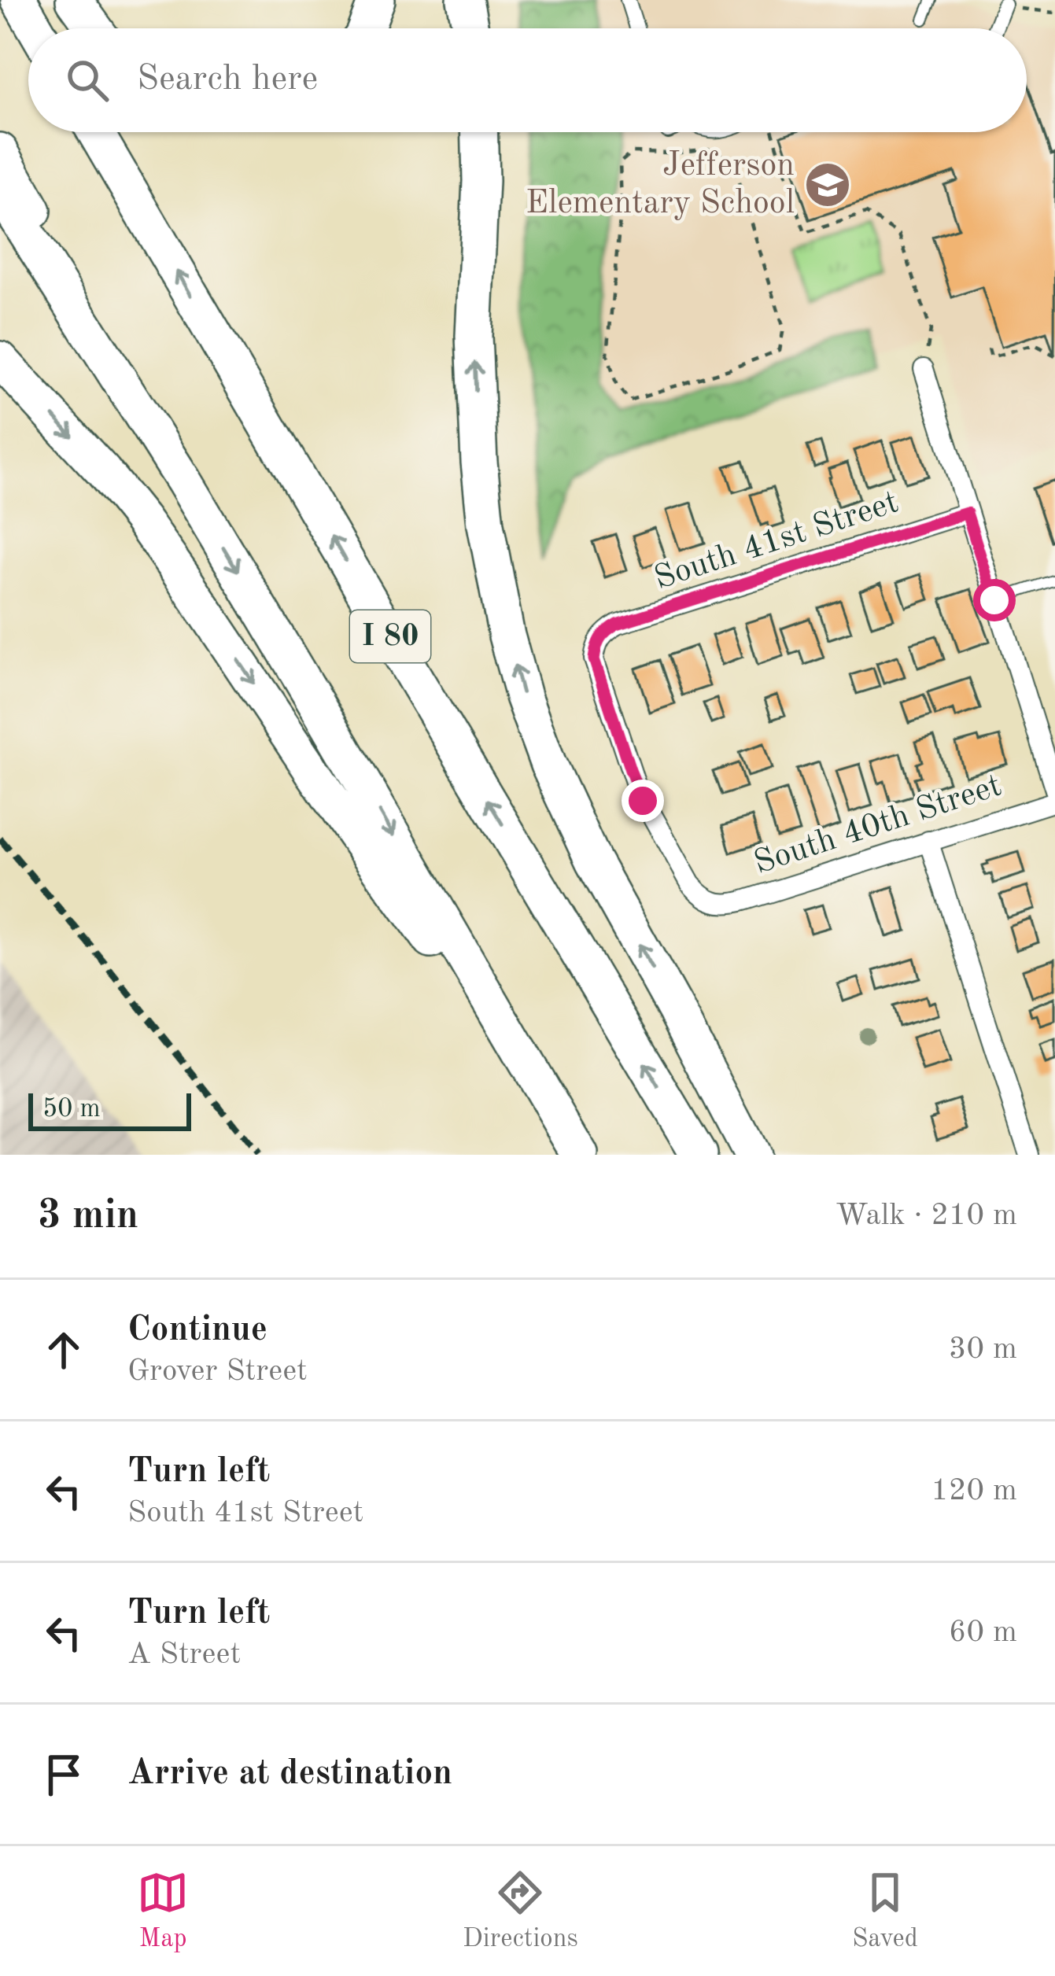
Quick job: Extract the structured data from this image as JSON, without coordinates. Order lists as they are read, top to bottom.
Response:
{
  "streets": {
    "highway": ["I 80"],
    "street": ["South 41st Street", "South 40th Street"]
  },
  "crossings": [
    ["South 41st Street", "South 40th Street"]
  ],
  "places": {
    "school or university": ["Jefferson Elementary School"]
  },
  "scale_bar": "50 m",
  "page": {
    "search": "Search here",
    "scale": "50 m",
    "heading": ["3 min", "Walk · 210 m"],
    "list": [
      ["Continue", "Grover Street", "30 m"],
      ["Turn left", "South 41st Street", "120 m"],
      ["Turn left", "A Street", "60 m"],
      "Arrive at destination"
    ],
    "nav": ["Map", "Directions", "Saved"]
  }
}
